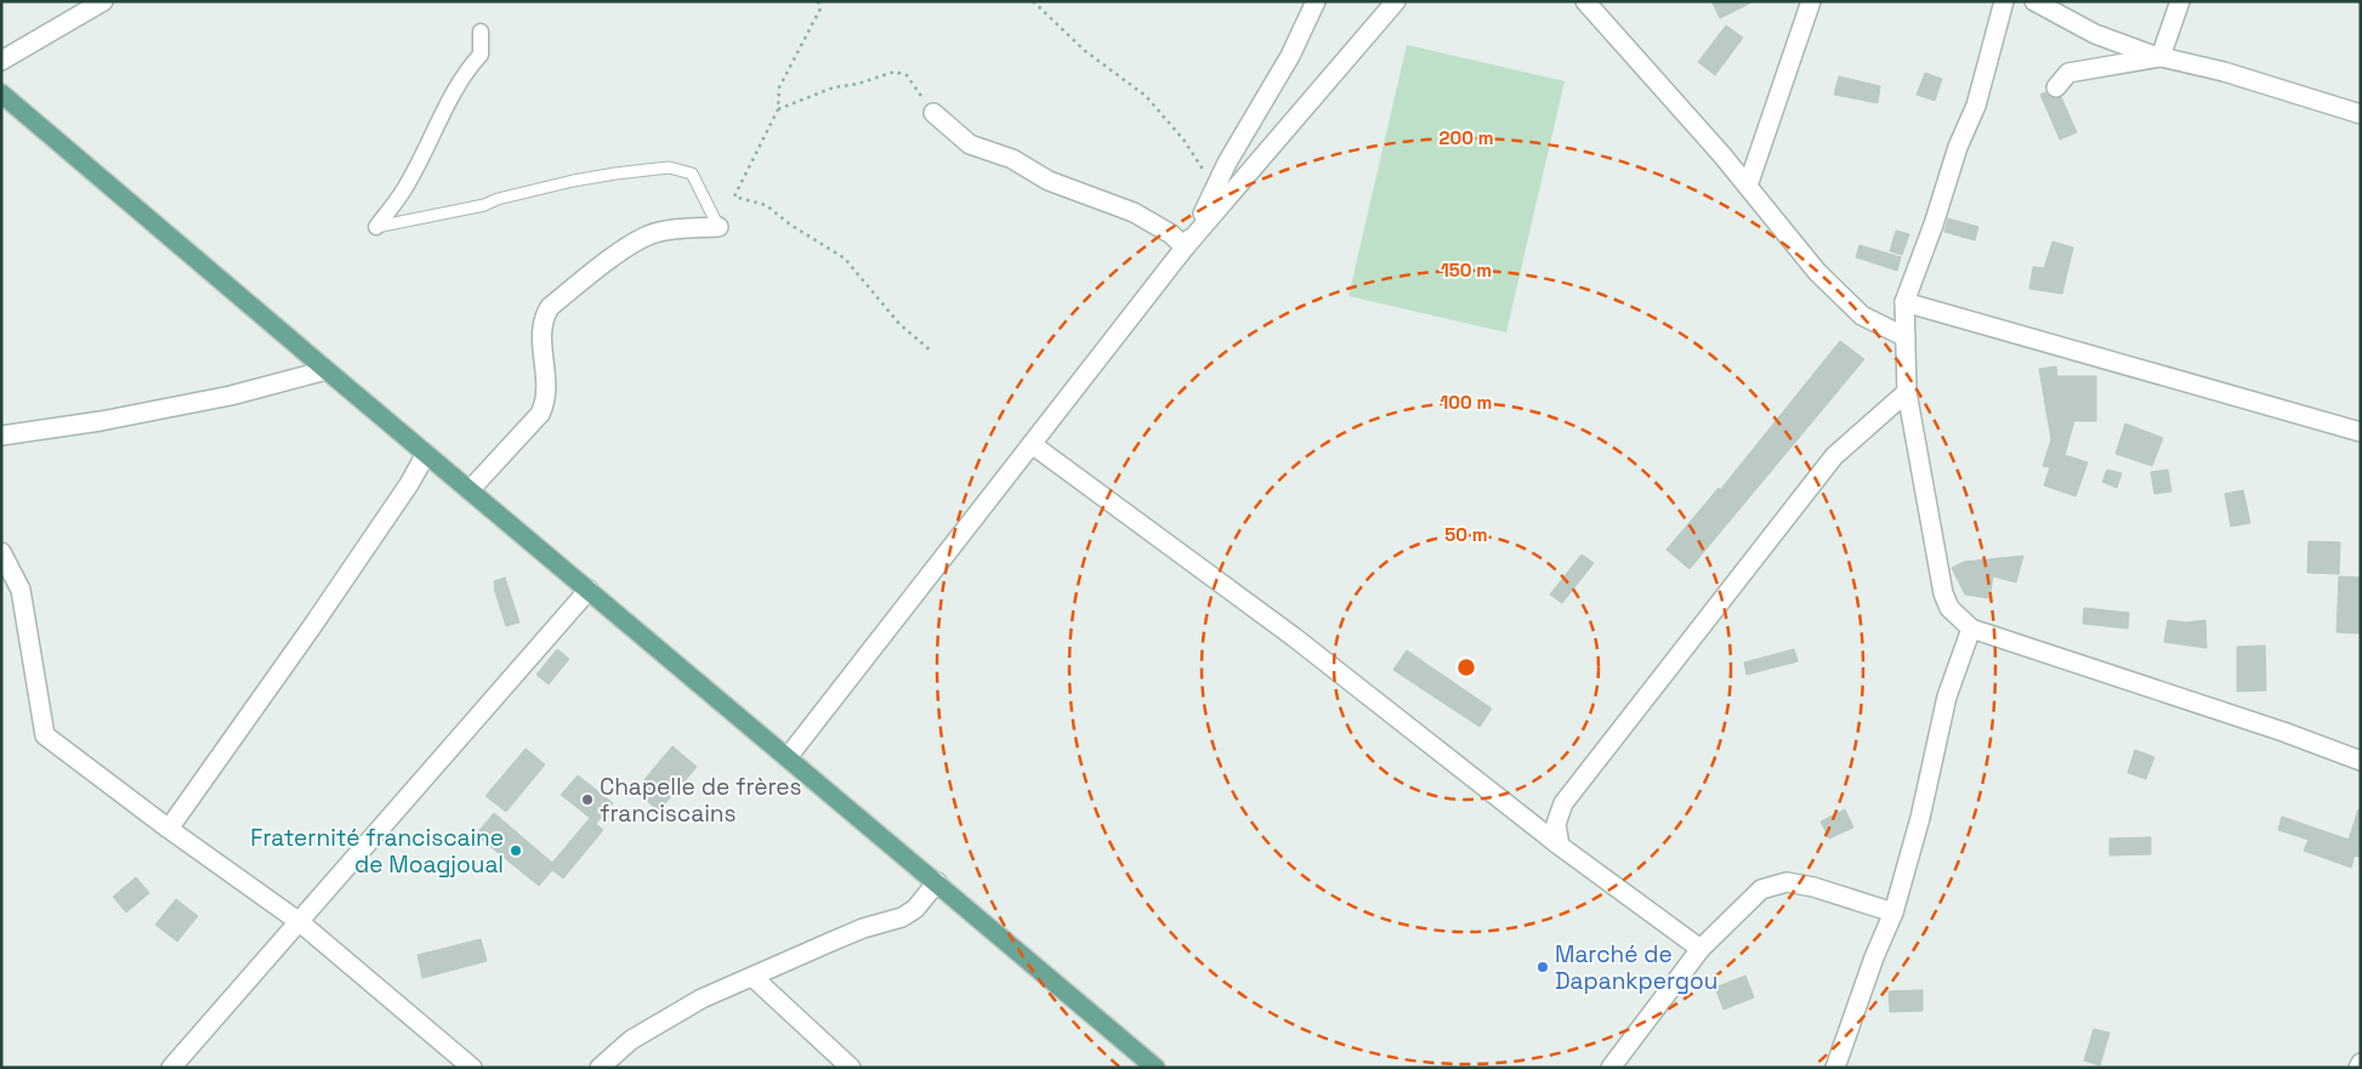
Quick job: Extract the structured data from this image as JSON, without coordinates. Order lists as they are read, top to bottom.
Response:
{
  "places": ["Chapelle de frères franciscains", "Fraternité franciscaine de Moagjoual", "Marché de Dapankpergou"],
  "rings": [
    "200 m",
    "150 m",
    "100 m",
    "50 m"
  ]
}
